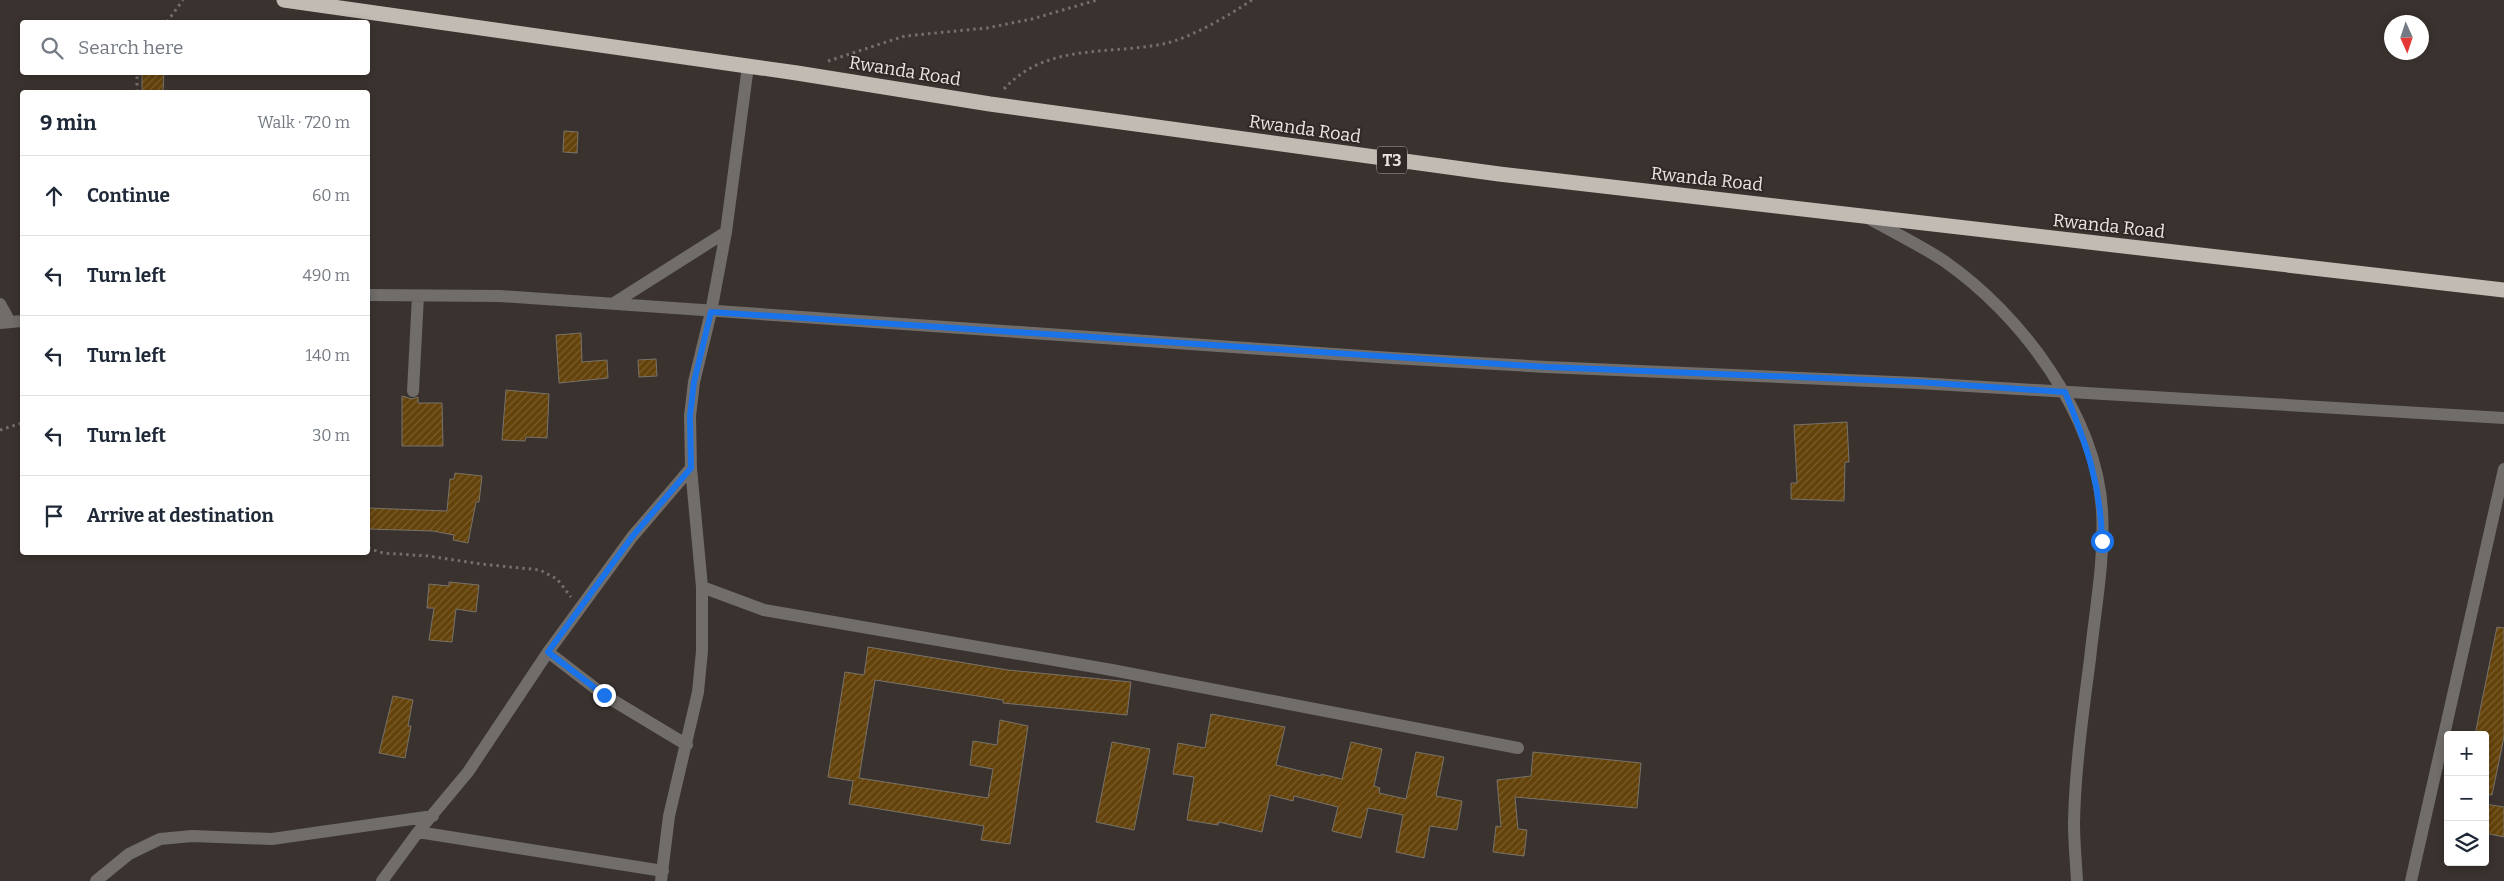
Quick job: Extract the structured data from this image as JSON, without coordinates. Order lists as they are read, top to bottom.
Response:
{
  "streets": {
    "highway": ["Rwanda Road", "T3"]
  },
  "north": "bottom",
  "page": {
    "search": "Search here",
    "heading": ["9 min", "Walk · 720 m"],
    "list": [
      ["Continue", "60 m"],
      ["Turn left", "490 m"],
      ["Turn left", "140 m"],
      ["Turn left", "30 m"],
      "Arrive at destination"
    ],
    "map_buttons": ["+", "−"]
  }
}
